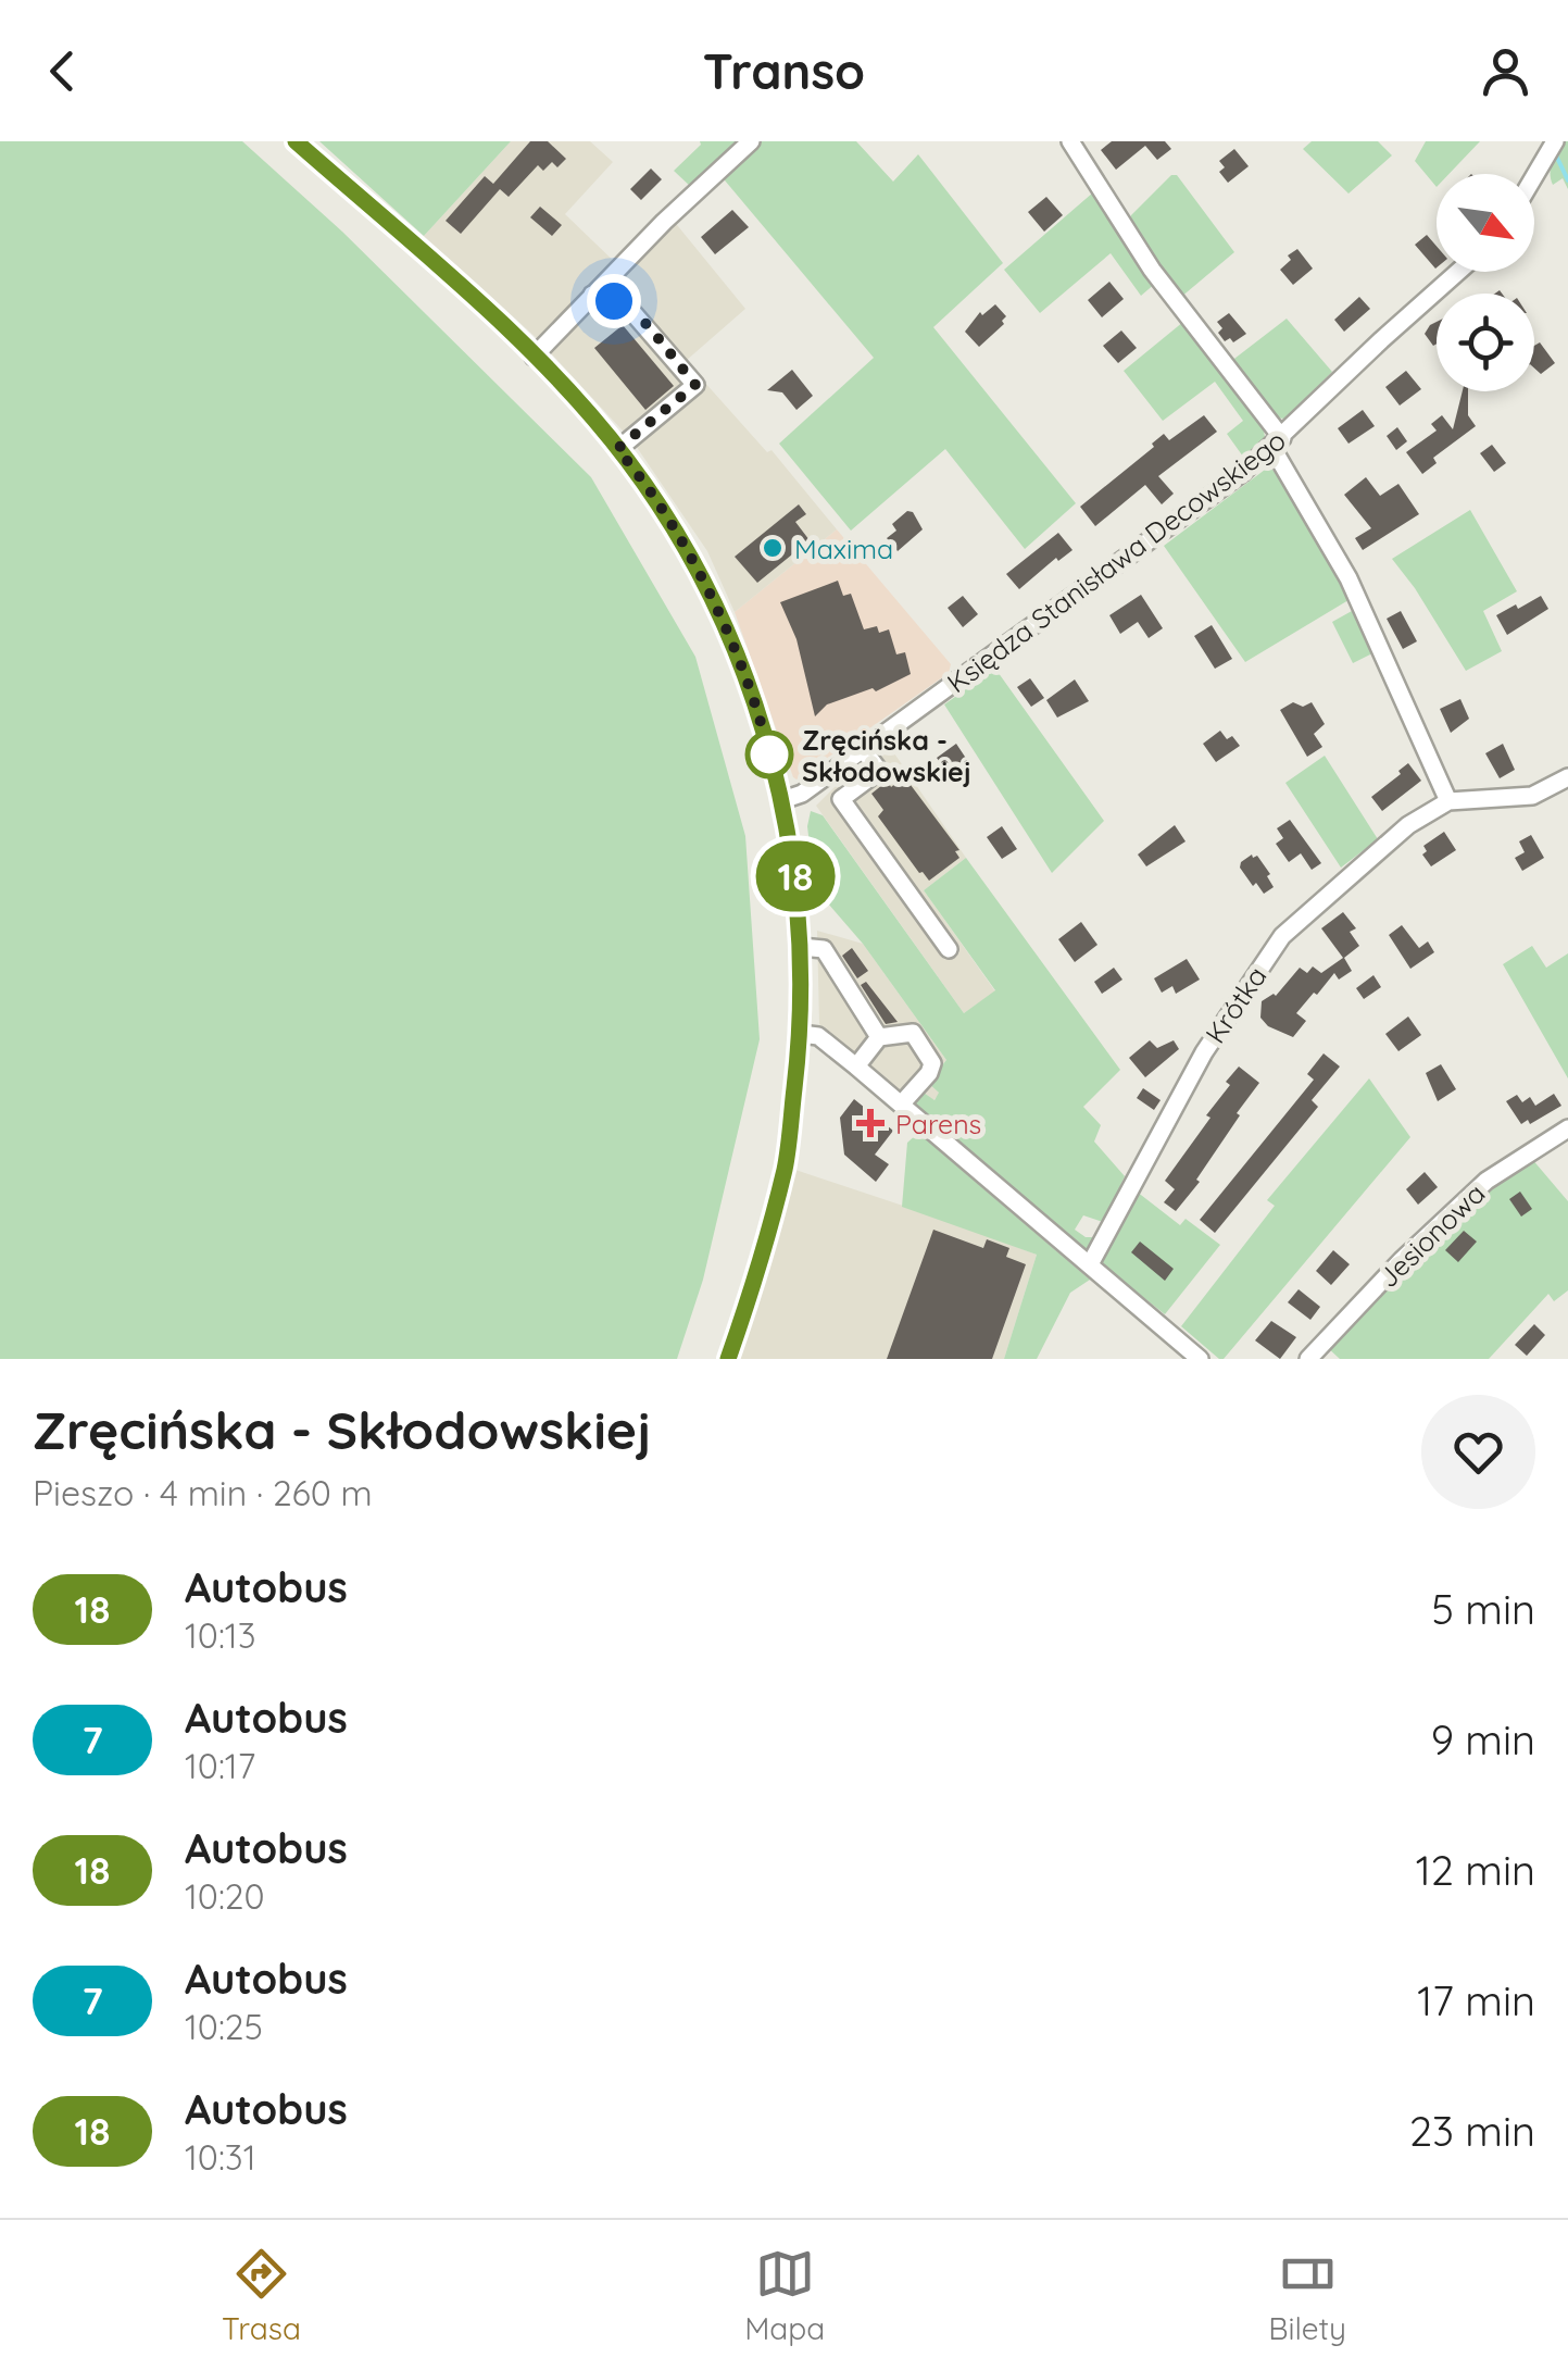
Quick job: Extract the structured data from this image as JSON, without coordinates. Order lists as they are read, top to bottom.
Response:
{
  "streets": {
    "street": ["Księdza Stanisława Decowskiego", "Krótka", "Jesionowa"]
  },
  "places": {
    "other": ["Maxima", "Zręcińska - Skłodowskiej"],
    "health": ["Parens"]
  },
  "lines": ["bus line 18"],
  "north": "bottom right",
  "page": {
    "header": "Transo",
    "on_map": "18",
    "heading": ["Zręcińska - Skłodowskiej", "Pieszo · 4 min · 260 m"],
    "list": [
      {
        "mark": "18",
        "name": "Autobus",
        "note": "10:13",
        "value": "5 min"
      },
      {
        "mark": "7",
        "name": "Autobus",
        "note": "10:17",
        "value": "9 min"
      },
      {
        "mark": "18",
        "name": "Autobus",
        "note": "10:20",
        "value": "12 min"
      },
      {
        "mark": "7",
        "name": "Autobus",
        "note": "10:25",
        "value": "17 min"
      },
      {
        "mark": "18",
        "name": "Autobus",
        "note": "10:31",
        "value": "23 min"
      }
    ],
    "tabs": ["Trasa", "Mapa", "Bilety"]
  }
}
